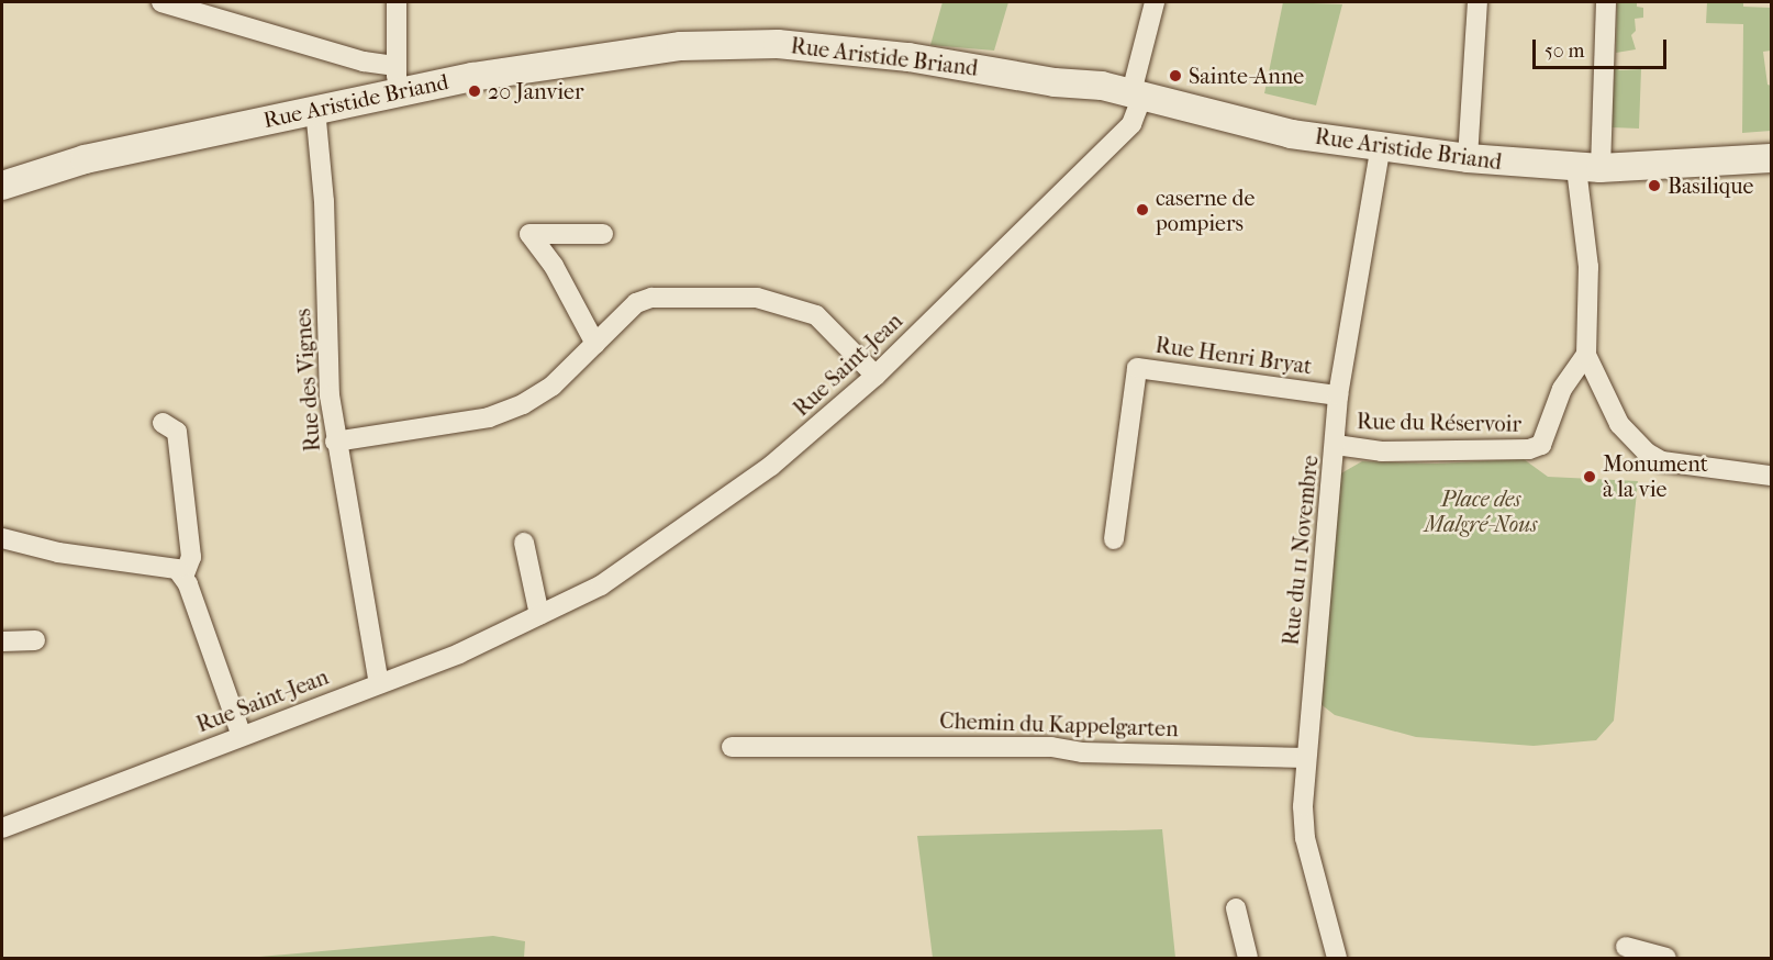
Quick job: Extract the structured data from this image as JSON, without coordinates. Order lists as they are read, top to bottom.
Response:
{
  "streets": {
    "main road": ["Rue Aristide Briand"],
    "street": [
      "Rue Henri Bryat",
      "Rue Saint-Jean",
      "Rue des Vignes",
      "Rue du Réservoir",
      "Rue du 11 Novembre",
      "Chemin du Kappelgarten"
    ]
  },
  "crossings": [
    ["Rue Aristide Briand", "Rue Saint-Jean"],
    ["Rue Aristide Briand", "Rue des Vignes"],
    ["Rue Aristide Briand", "Rue du 11 Novembre"],
    ["Rue Henri Bryat", "Rue du 11 Novembre"],
    ["Rue Saint-Jean", "Rue des Vignes"],
    ["Rue du Réservoir", "Rue du 11 Novembre"],
    ["Rue du 11 Novembre", "Chemin du Kappelgarten"]
  ],
  "parks": ["Place des Malgré-Nous"],
  "places": [
    "Sainte-Anne",
    "20 Janvier",
    "Basilique",
    "caserne de pompiers",
    "Monument à la vie"
  ],
  "scale_bar": "50 m"
}
